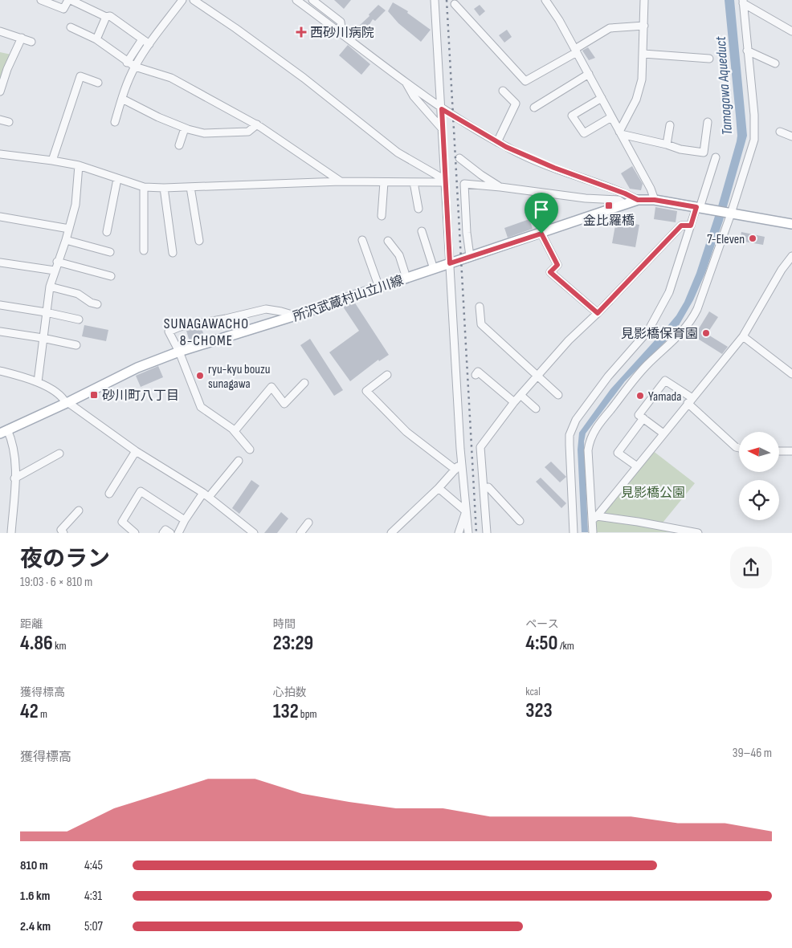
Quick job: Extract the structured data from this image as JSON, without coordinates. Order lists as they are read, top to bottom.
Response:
{
  "streets": {
    "main road": ["所沢武蔵村山立川線"]
  },
  "districts": ["SUNAGAWACHO 8-CHOME"],
  "water": ["Tamagawa Aqueduct"],
  "parks": ["見影橋公園"],
  "places": {
    "health": ["西砂川病院"],
    "transit": ["金比羅橋", "砂川町八丁目"],
    "other": [
      "7-Eleven",
      "見影橋保育園",
      "ryu-kyu bouzu sunagawa",
      "Yamada"
    ]
  },
  "north": "left",
  "page": {
    "heading": ["夜のラン", "19:03 · 6 × 810 m"],
    "stats": [
      ["距離", "4.86 km"],
      ["時間", "23:29"],
      ["ペース", "4:50 /km"],
      ["獲得標高", "42 m"],
      ["心拍数", "132 bpm"],
      ["kcal", "323"]
    ],
    "chart": ["獲得標高", "39–46 m"],
    "list": [
      {
        "name": "810 m",
        "note": "4:45"
      },
      {
        "name": "1.6 km",
        "note": "4:31"
      },
      {
        "name": "2.4 km",
        "note": "5:07"
      }
    ]
  }
}
